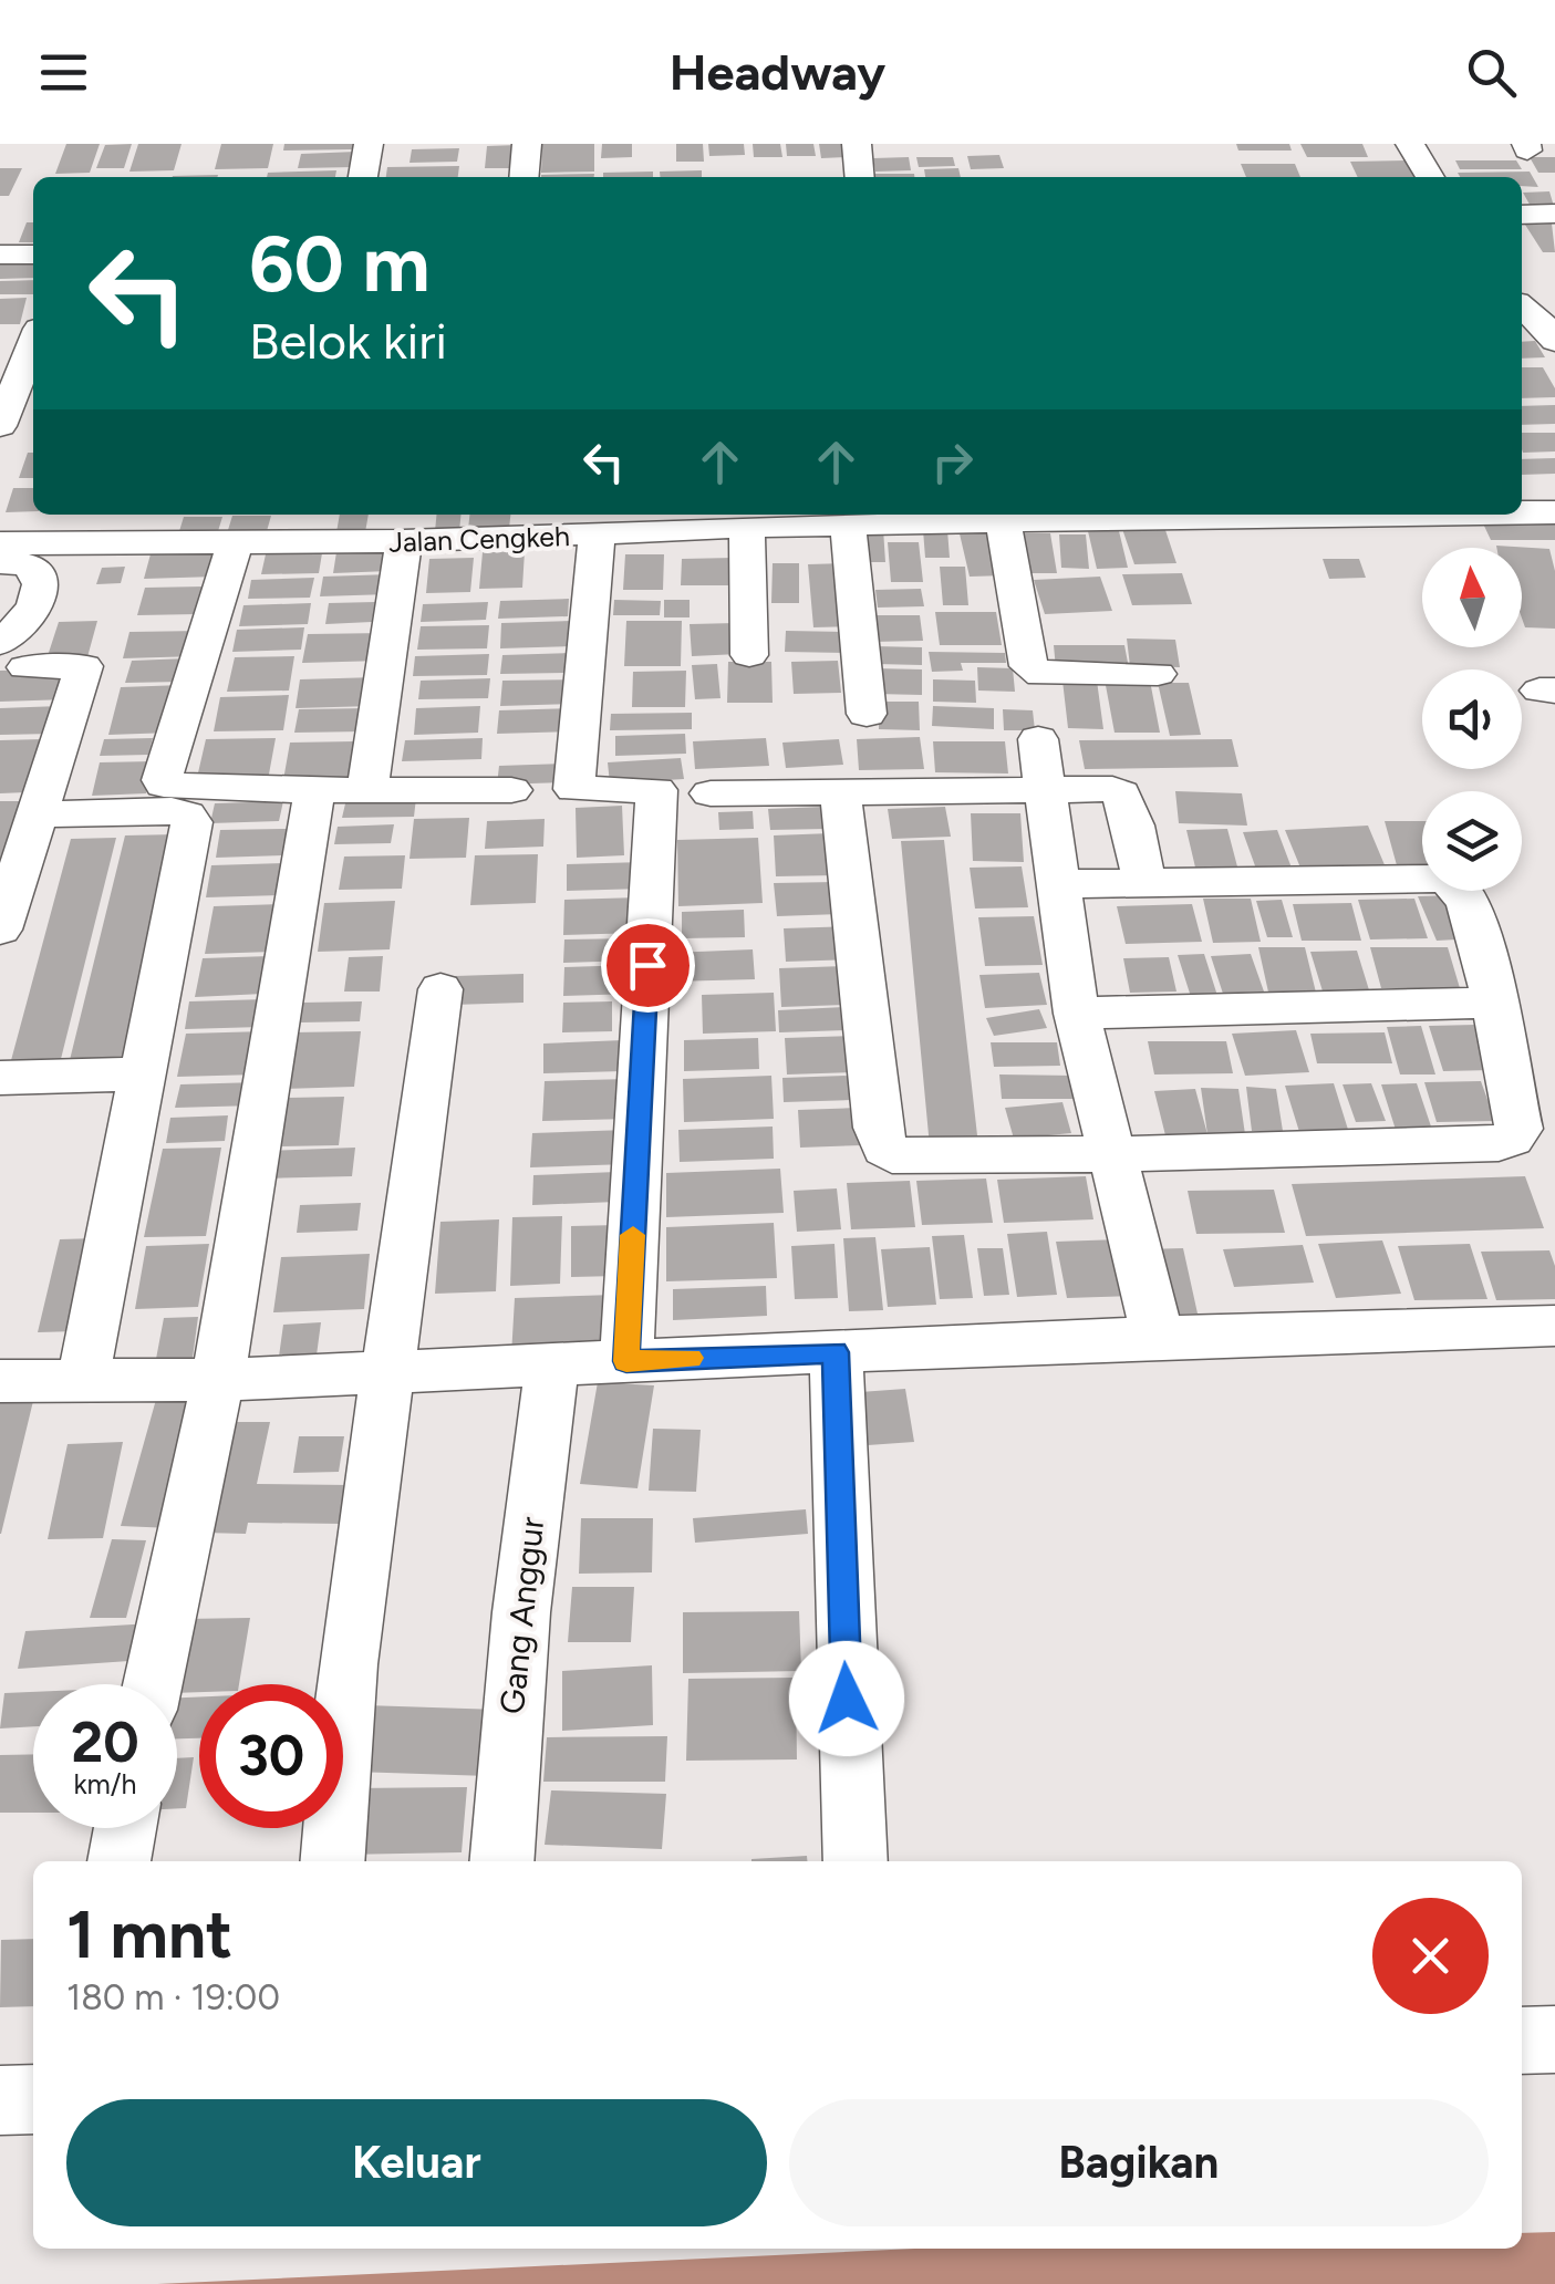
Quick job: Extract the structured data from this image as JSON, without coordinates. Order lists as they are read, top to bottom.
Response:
{
  "streets": {
    "street": ["Jalan Cengkeh", "Gang Anggur"]
  },
  "north": "top",
  "page": {
    "header": "Headway",
    "turn": ["60 m", "Belok kiri"],
    "speed": "20 km/h",
    "limit": "30",
    "heading": ["1 mnt", "180 m · 19:00"],
    "buttons": ["Keluar", "Bagikan"]
  }
}
